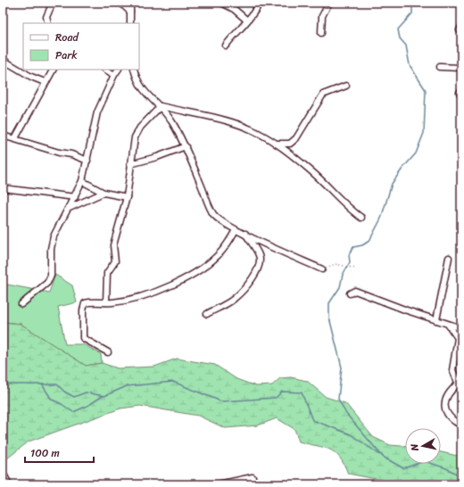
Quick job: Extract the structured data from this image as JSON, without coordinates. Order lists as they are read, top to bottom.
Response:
{
  "legend": ["Road", "Park"],
  "scale_bar": "100 m",
  "north": "left"
}
